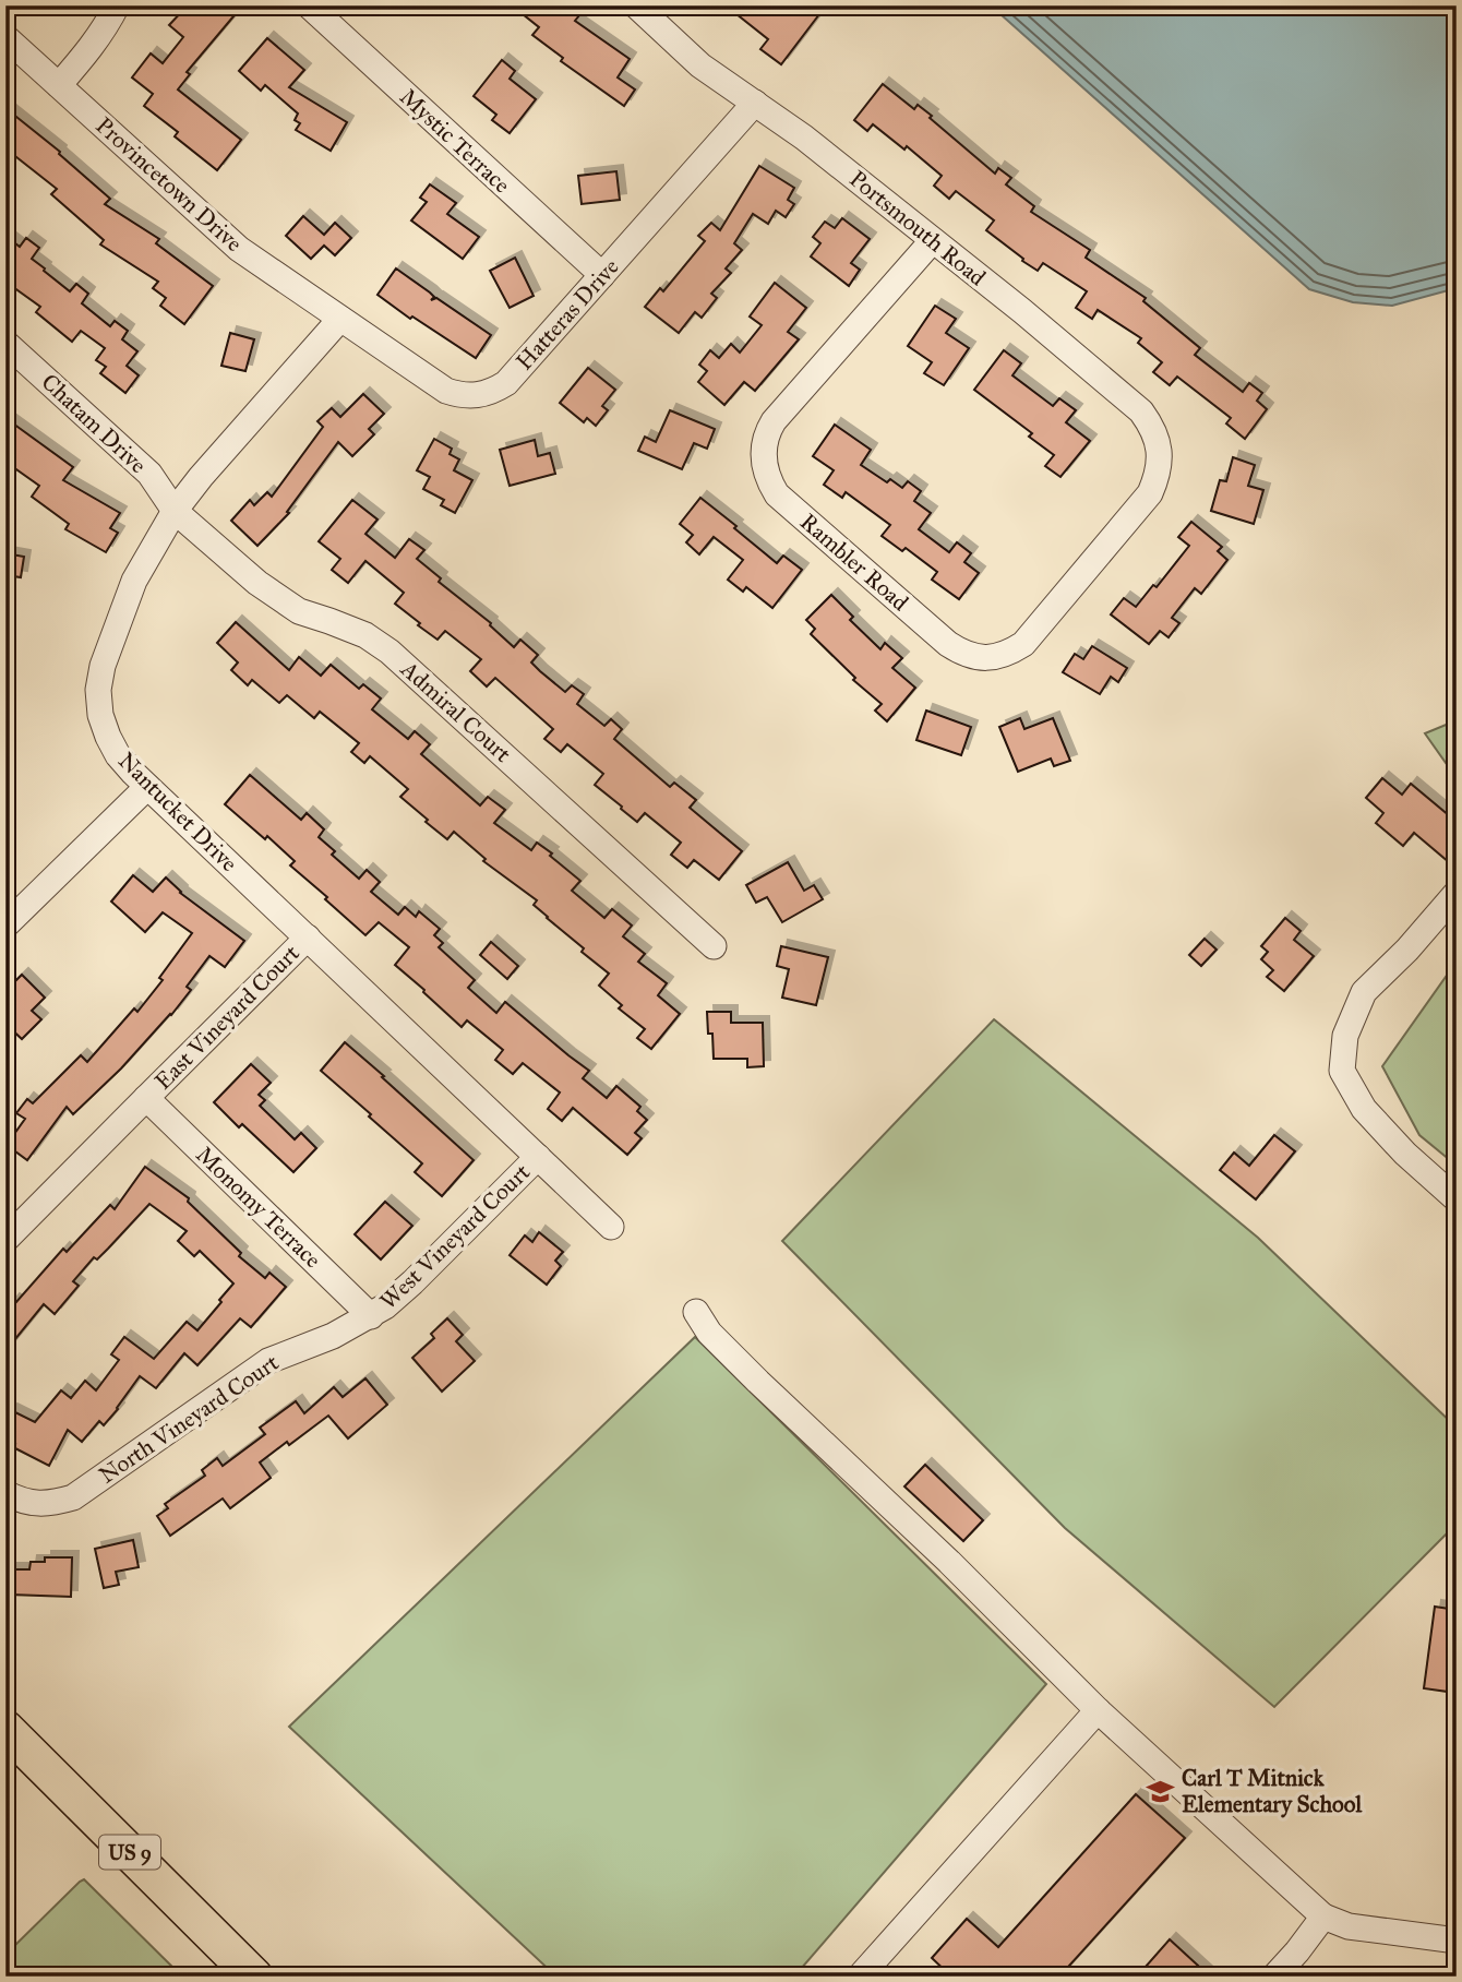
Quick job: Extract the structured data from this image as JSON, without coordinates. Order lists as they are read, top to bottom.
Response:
{
  "streets": {
    "highway": ["US 9"],
    "street": [
      "Mystic Terrace",
      "Provincetown Drive",
      "Portsmouth Road",
      "Hatteras Drive",
      "Chatam Drive",
      "Rambler Road",
      "Admiral Court",
      "Nantucket Drive",
      "East Vineyard Court",
      "Monomy Terrace",
      "West Vineyard Court",
      "North Vineyard Court"
    ]
  },
  "crossings": [
    ["Mystic Terrace", "Hatteras Drive"],
    ["Provincetown Drive", "Hatteras Drive"],
    ["Provincetown Drive", "Nantucket Drive"],
    ["Portsmouth Road", "Hatteras Drive"],
    ["Portsmouth Road", "Rambler Road"],
    ["Hatteras Drive", "Nantucket Drive"],
    ["Chatam Drive", "Admiral Court"],
    ["Chatam Drive", "Nantucket Drive"],
    ["Admiral Court", "Nantucket Drive"],
    ["Nantucket Drive", "East Vineyard Court"],
    ["Nantucket Drive", "West Vineyard Court"],
    ["East Vineyard Court", "Monomy Terrace"],
    ["Monomy Terrace", "West Vineyard Court"],
    ["Monomy Terrace", "North Vineyard Court"],
    ["West Vineyard Court", "North Vineyard Court"]
  ],
  "places": {
    "school or university": ["Carl T Mitnick Elementary School"]
  }
}
